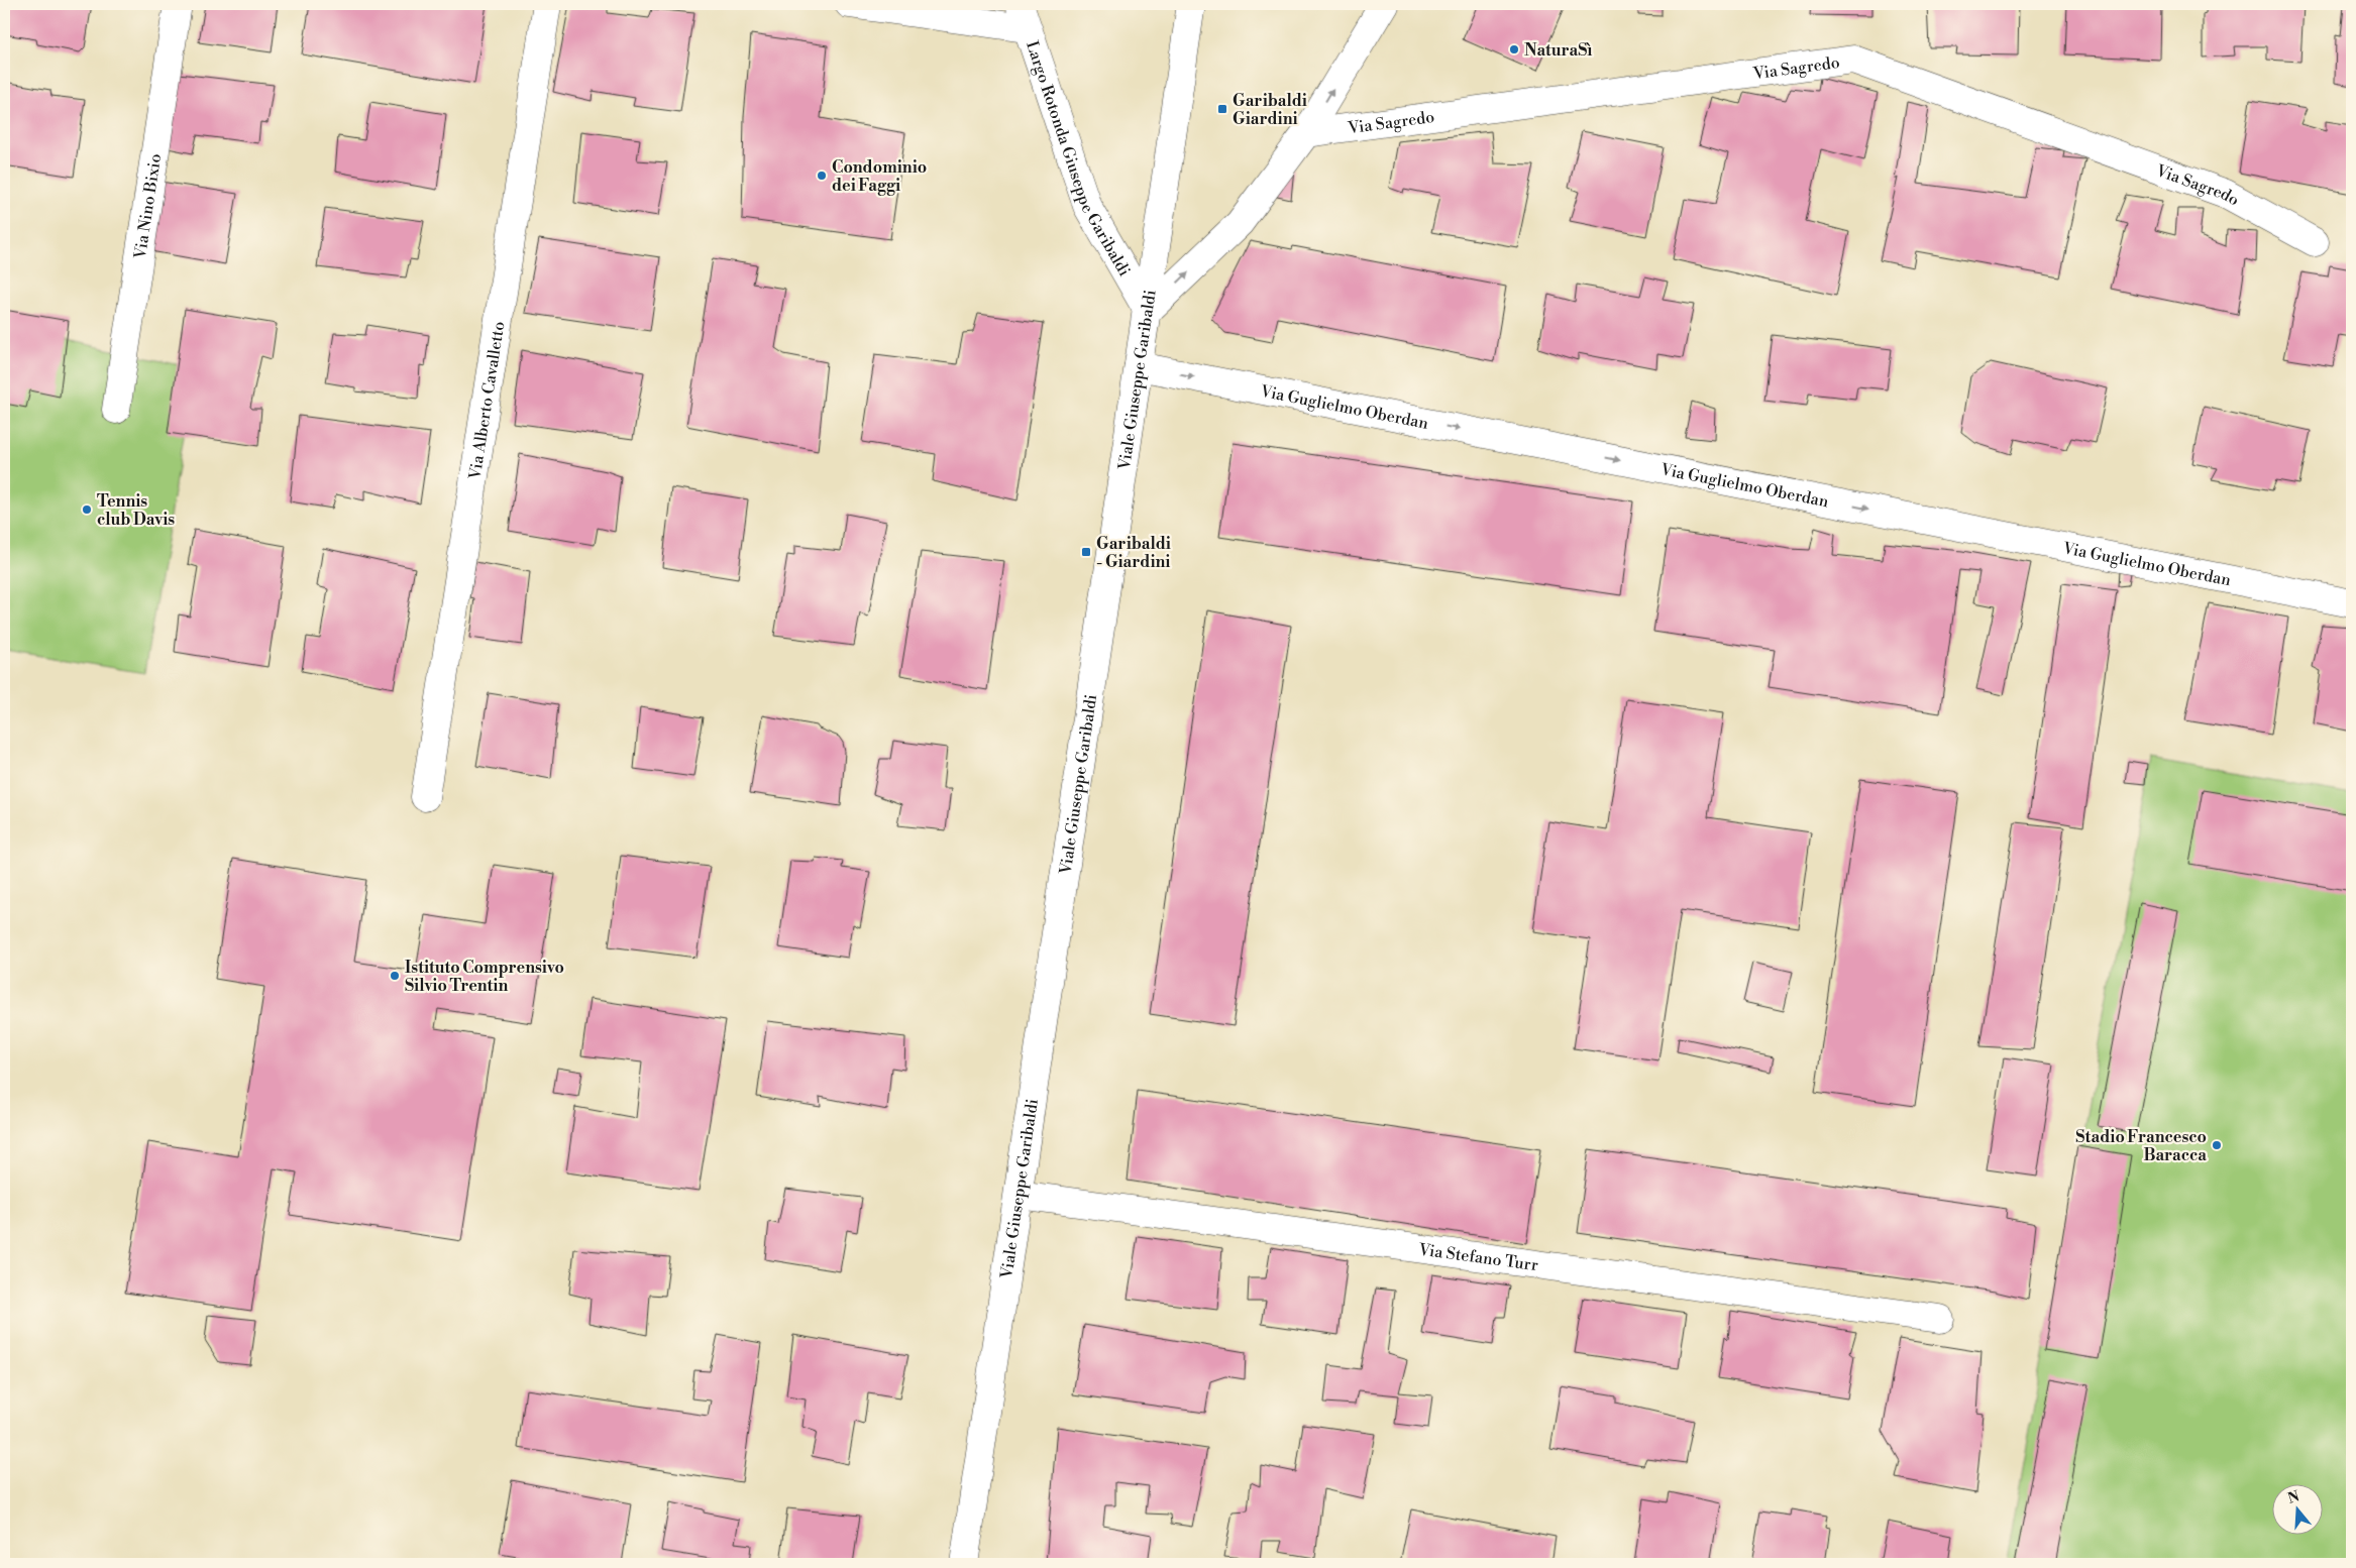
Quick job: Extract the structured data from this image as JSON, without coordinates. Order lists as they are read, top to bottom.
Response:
{
  "streets": {
    "street": [
      "Via Sagredo",
      "Largo Rotonda Giuseppe Garibaldi",
      "Via Nino Bixio",
      "Viale Giuseppe Garibaldi",
      "Via Alberto Cavalletto",
      "Via Guglielmo Oberdan",
      "Via Stefano Turr"
    ]
  },
  "crossings": [
    ["Largo Rotonda Giuseppe Garibaldi", "Viale Giuseppe Garibaldi"],
    ["Viale Giuseppe Garibaldi", "Via Guglielmo Oberdan"],
    ["Viale Giuseppe Garibaldi", "Via Stefano Turr"]
  ],
  "one_way": ["Via Guglielmo Oberdan"],
  "places": {
    "other": [
      "NaturaSì",
      "Condominio dei Faggi",
      "Tennis club Davis",
      "Istituto Comprensivo Silvio Trentin",
      "Stadio Francesco Baracca"
    ],
    "transit": ["Garibaldi Giardini", "Garibaldi - Giardini"]
  },
  "north": "top"
}
